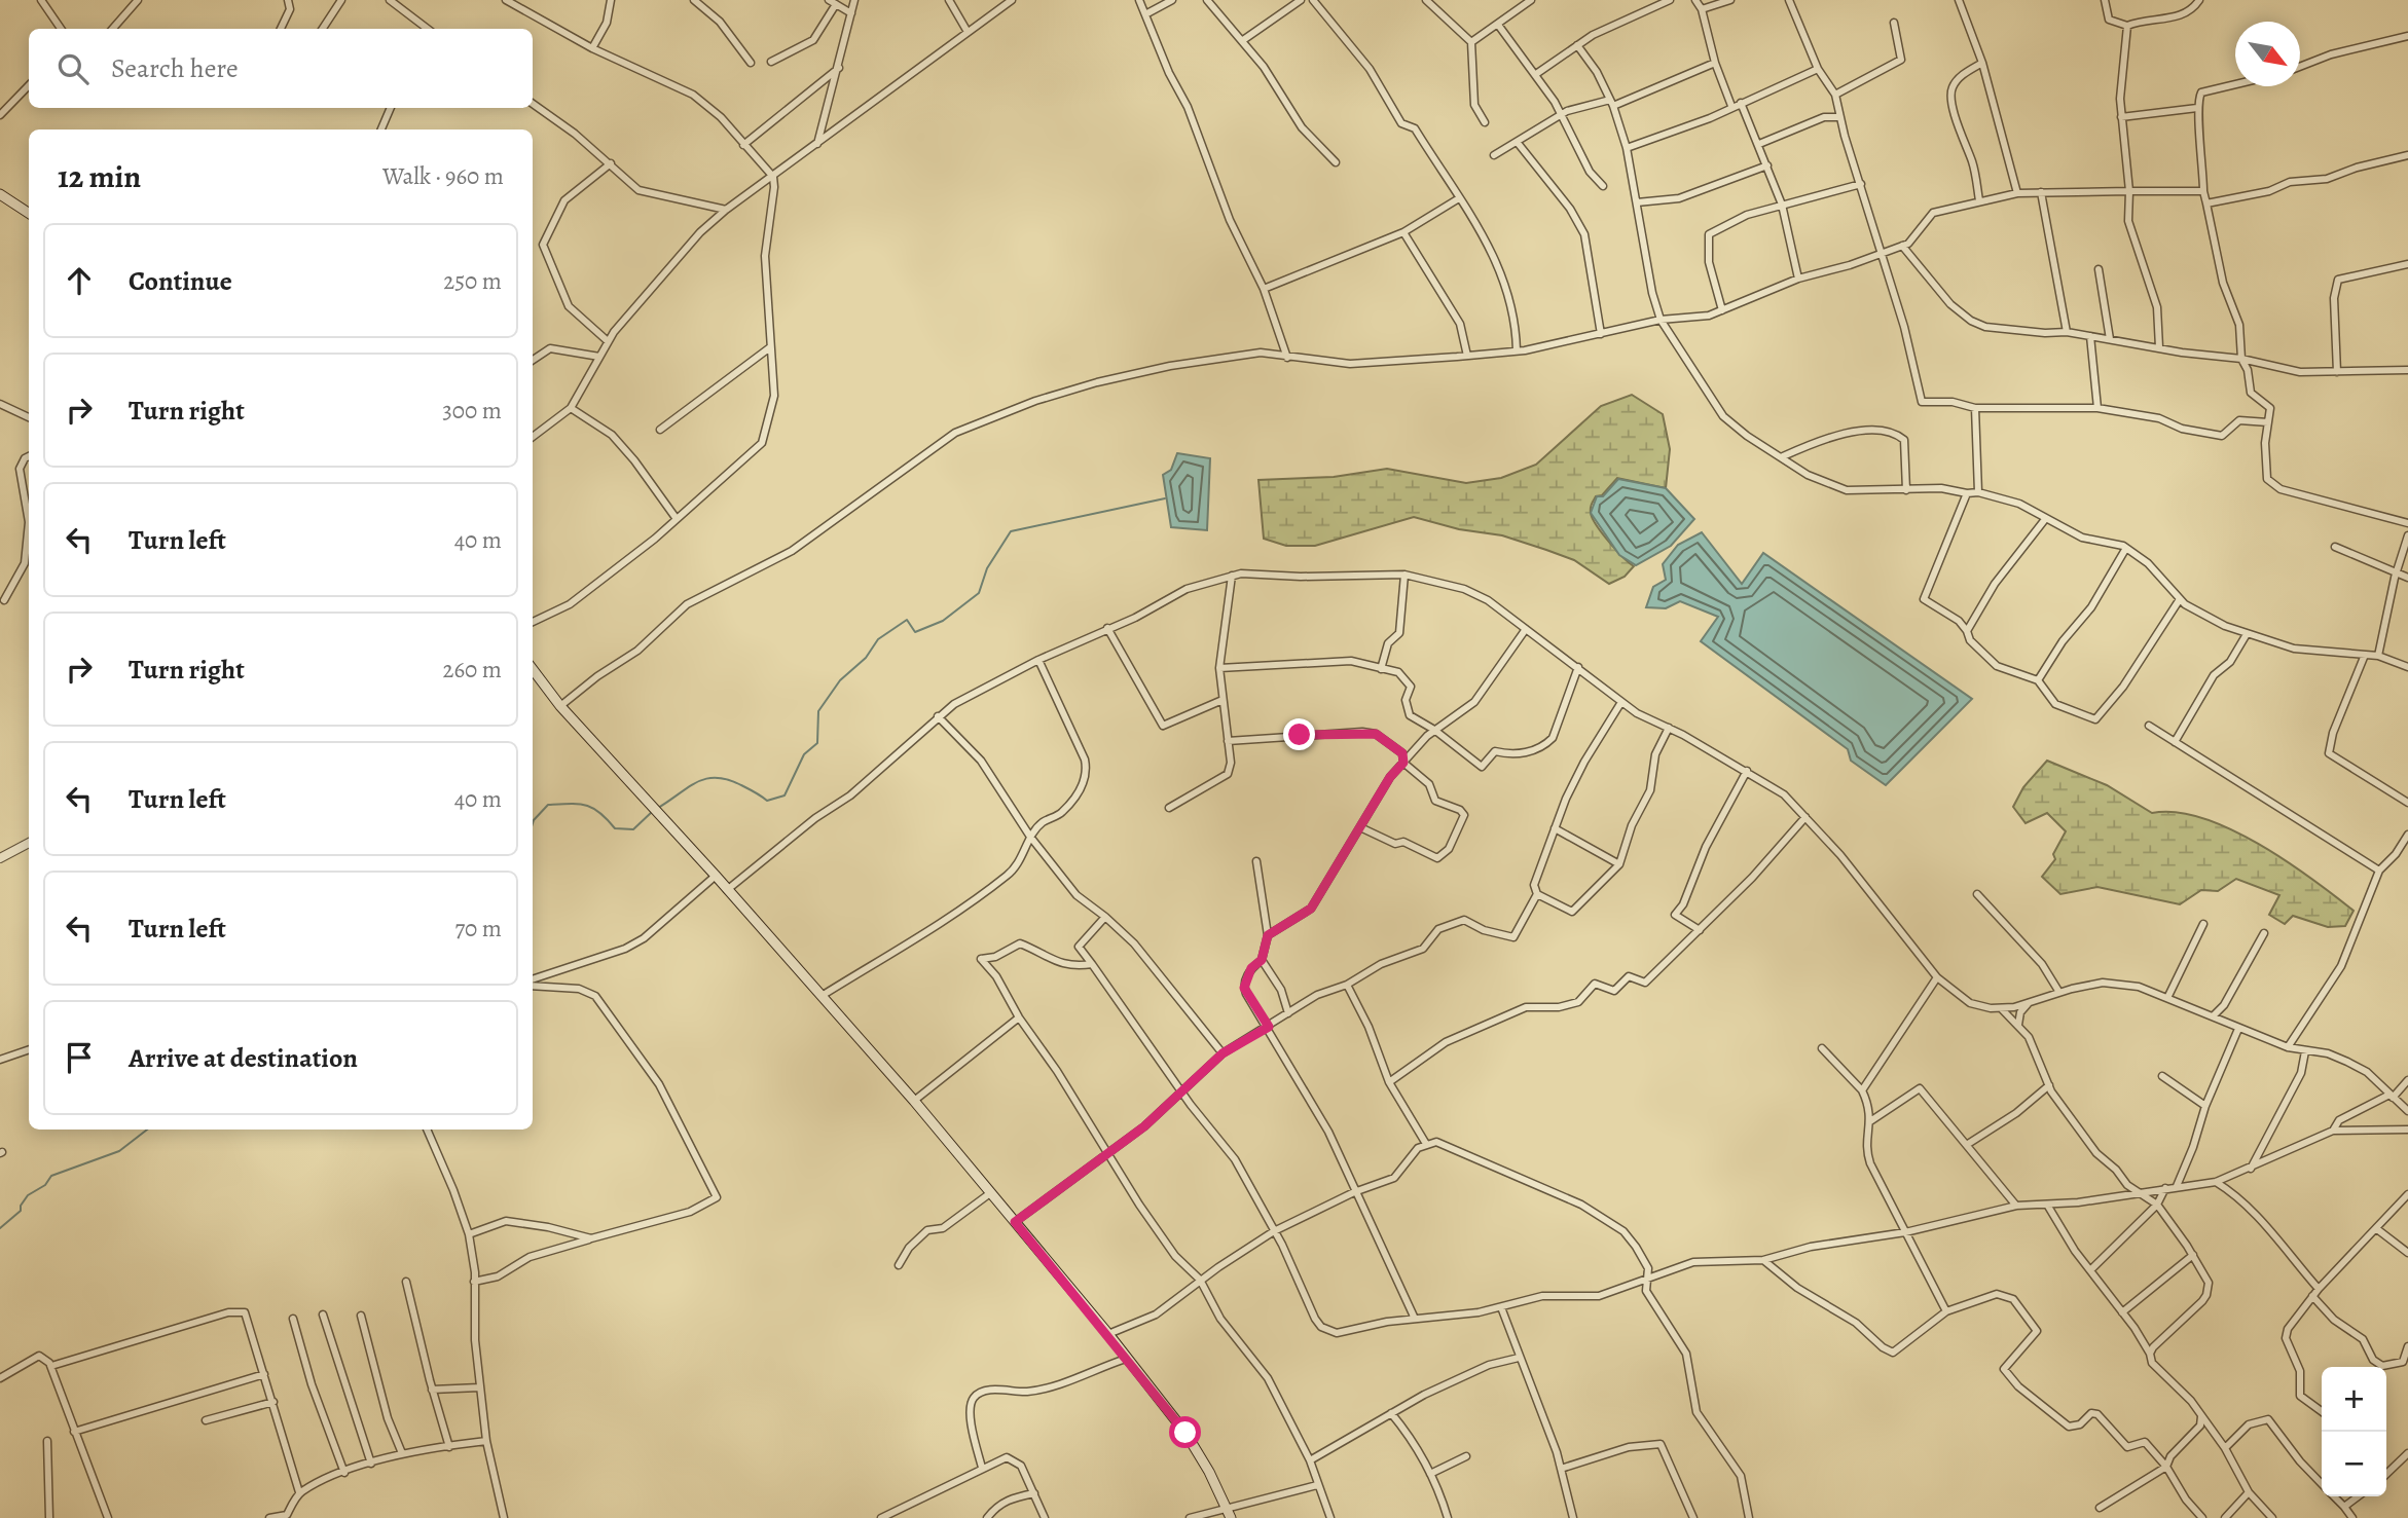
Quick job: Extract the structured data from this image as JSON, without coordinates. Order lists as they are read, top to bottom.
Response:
{
  "north": "bottom right",
  "page": {
    "search": "Search here",
    "heading": ["12 min", "Walk · 960 m"],
    "list": [
      ["Continue", "250 m"],
      ["Turn right", "300 m"],
      ["Turn left", "40 m"],
      ["Turn right", "260 m"],
      ["Turn left", "40 m"],
      ["Turn left", "70 m"],
      "Arrive at destination"
    ],
    "map_buttons": ["+", "−"]
  }
}
